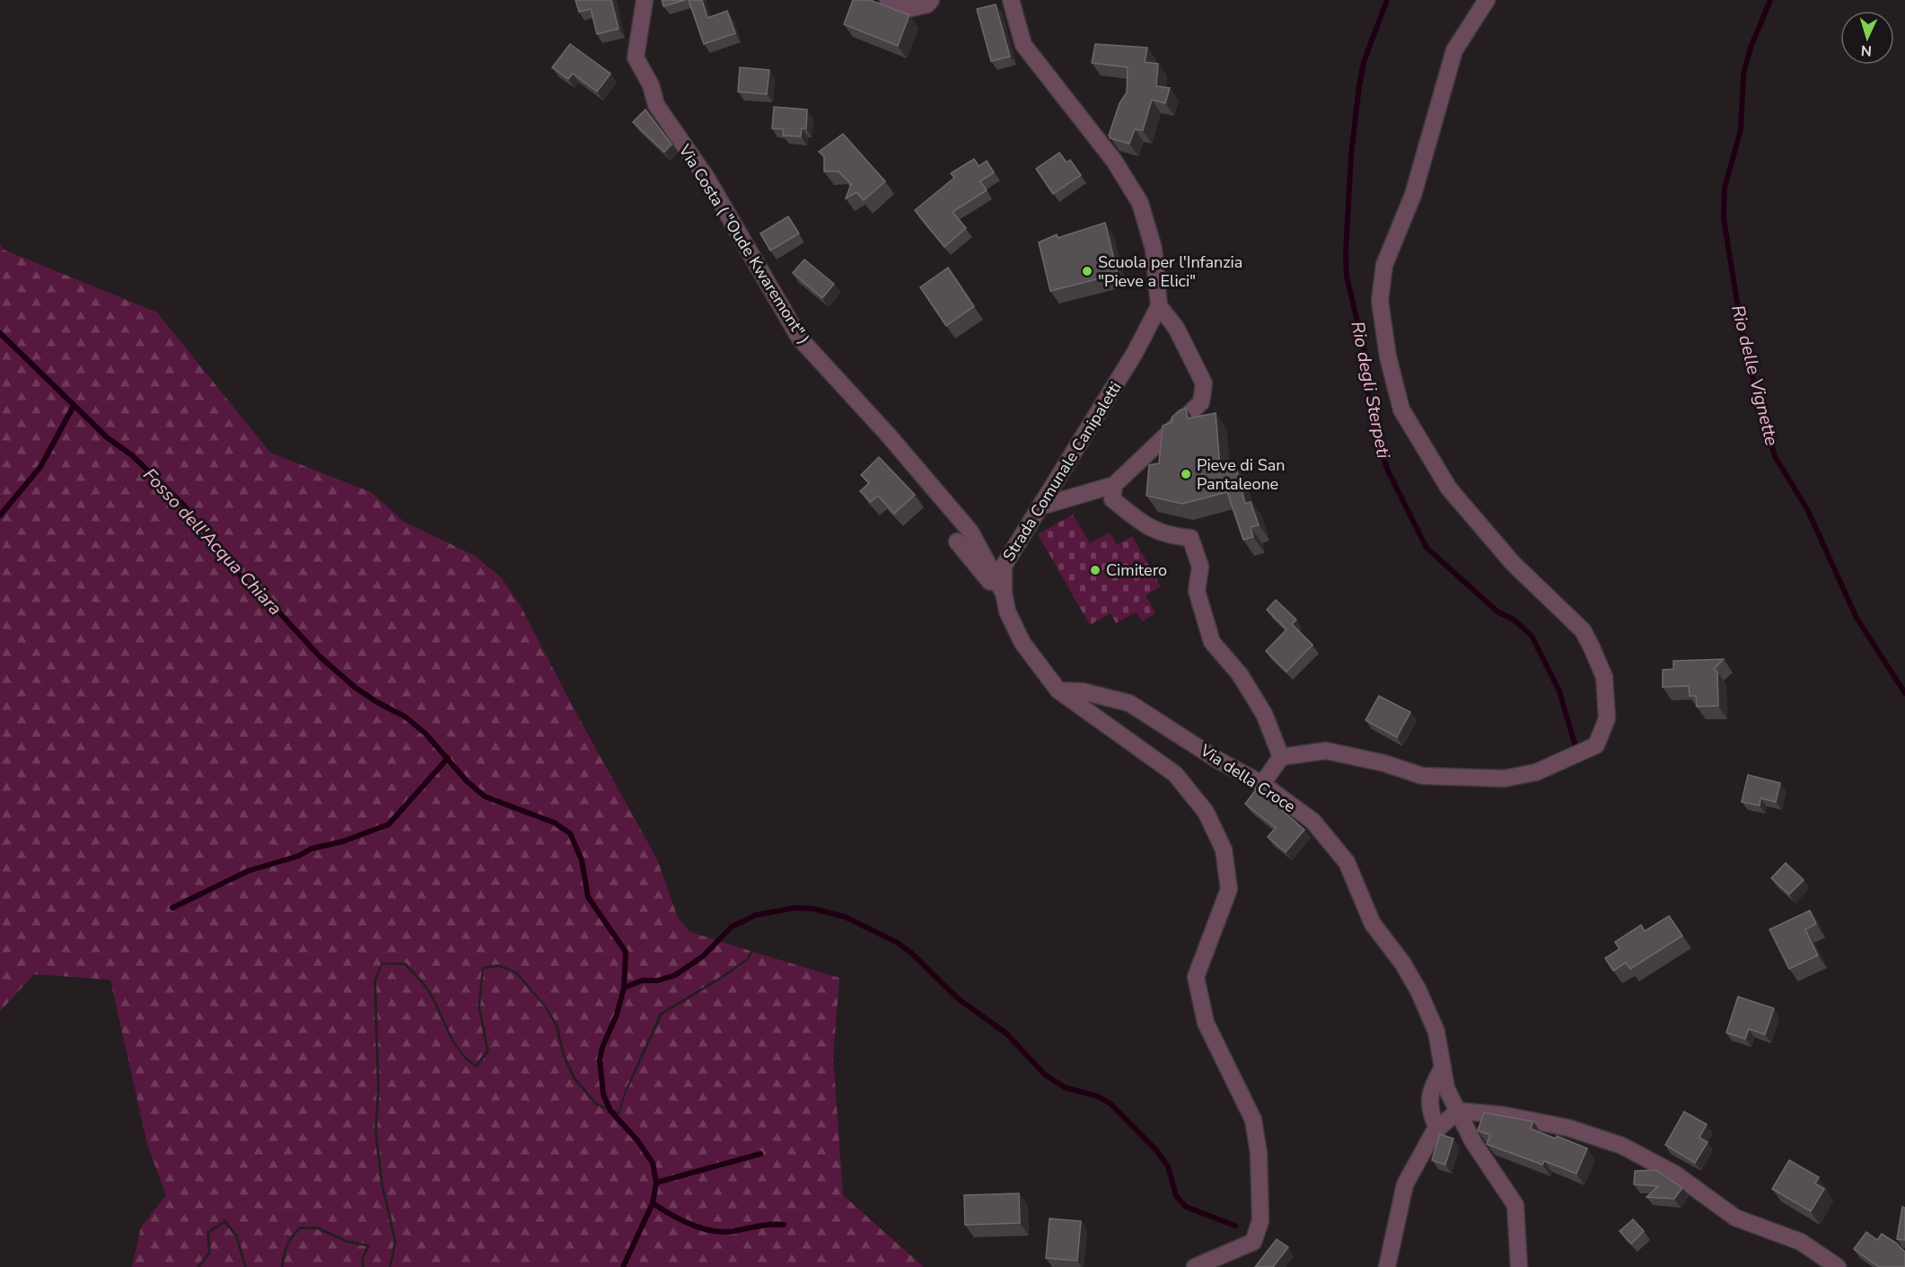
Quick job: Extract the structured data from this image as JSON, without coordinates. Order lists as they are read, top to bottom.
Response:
{
  "streets": {
    "street": ["Via Costa ( \"Oude Kwaremont\" )", "Strada Comunale Canipaletti", "Via della Croce"]
  },
  "crossings": [
    ["Via Costa ( \"Oude Kwaremont\" )", "Strada Comunale Canipaletti"],
    ["Strada Comunale Canipaletti", "Via della Croce"]
  ],
  "water": ["Rio delle Vignette", "Rio degli Sterpeti", "Fosso dell'Acqua Chiara"],
  "places": ["Scuola per l'Infanzia \"Pieve a Elici\"", "Pieve di San Pantaleone", "Cimitero"],
  "north": "bottom"
}
